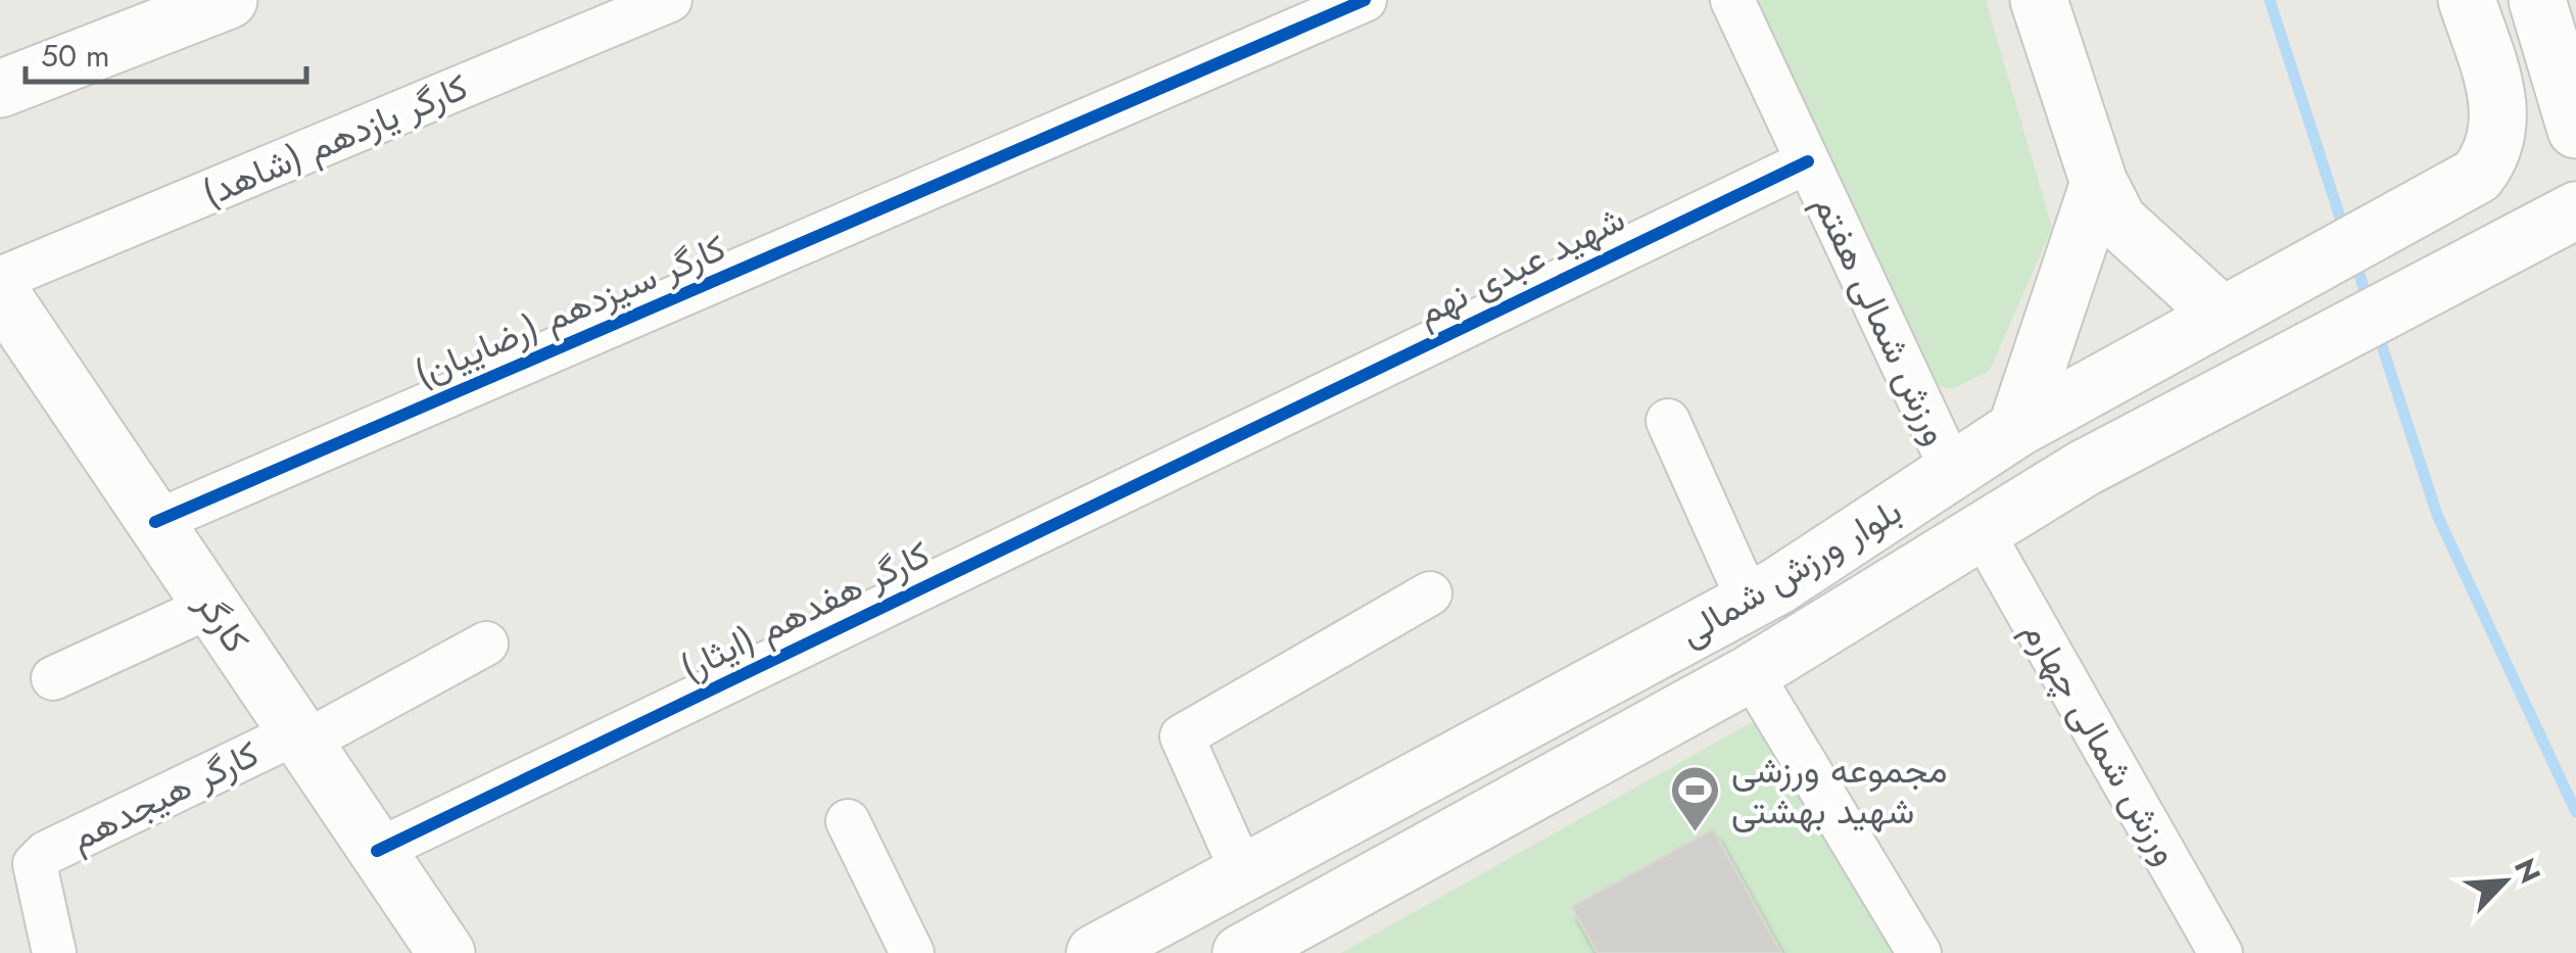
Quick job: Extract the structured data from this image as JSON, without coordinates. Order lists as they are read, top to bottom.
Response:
{
  "streets": {
    "main road": ["بلوار ورزش شمالی", "کارگر"],
    "street": [
      "کارگر یازدهم (شاهد)",
      "شهید عبدی نهم",
      "کارگر سیزدهم (رضاییان)",
      "ورزش شمالی هفتم",
      "کارگر هفدهم (ایثار)",
      "ورزش شمالی چهارم",
      "کارگر هیجدهم"
    ]
  },
  "crossings": [
    ["شهید عبدی نهم", "ورزش شمالی هفتم"],
    ["شهید عبدی نهم", "کارگر هفدهم (ایثار)"],
    ["کارگر سیزدهم (رضاییان)", "کارگر"],
    ["ورزش شمالی هفتم", "بلوار ورزش شمالی"],
    ["بلوار ورزش شمالی", "ورزش شمالی چهارم"],
    ["کارگر هفدهم (ایثار)", "کارگر"],
    ["کارگر", "کارگر هیجدهم"]
  ],
  "places": {
    "sports": ["مجموعه ورزشی شهید بهشتی"]
  },
  "scale_bar": "50 m",
  "north": "top right"
}
